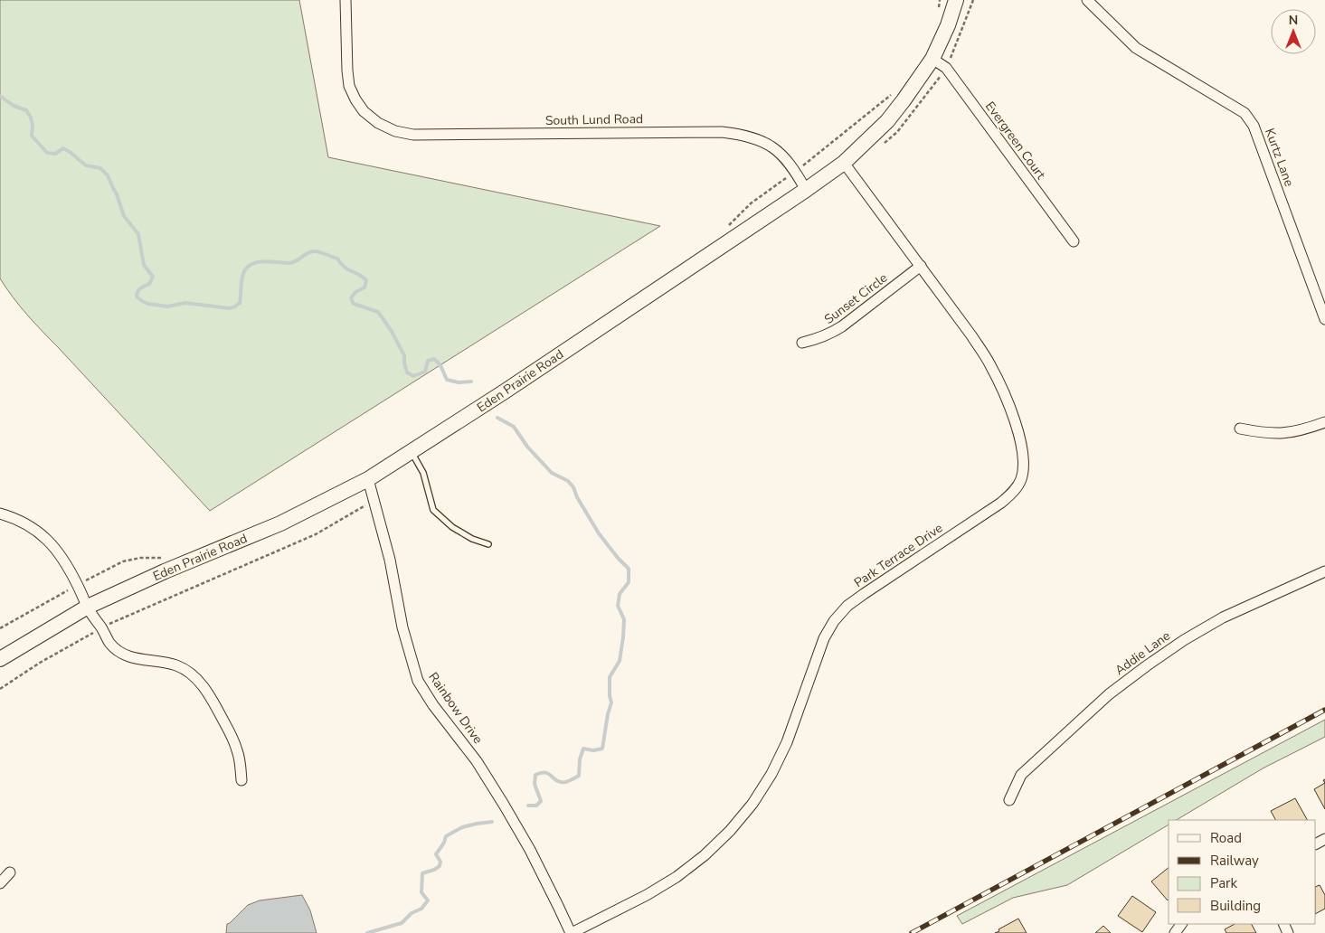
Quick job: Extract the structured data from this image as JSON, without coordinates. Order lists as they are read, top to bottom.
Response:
{
  "streets": {
    "main road": ["Eden Prairie Road"],
    "street": [
      "South Lund Road",
      "Evergreen Court",
      "Kurtz Lane",
      "Sunset Circle",
      "Park Terrace Drive",
      "Addie Lane",
      "Rainbow Drive"
    ]
  },
  "crossings": [
    ["South Lund Road", "Eden Prairie Road"],
    ["Evergreen Court", "Eden Prairie Road"],
    ["Sunset Circle", "Park Terrace Drive"],
    ["Eden Prairie Road", "Park Terrace Drive"],
    ["Eden Prairie Road", "Rainbow Drive"],
    ["Park Terrace Drive", "Rainbow Drive"]
  ],
  "legend": [
    "Road",
    "Railway",
    "Park",
    "Building"
  ],
  "north": "top"
}
